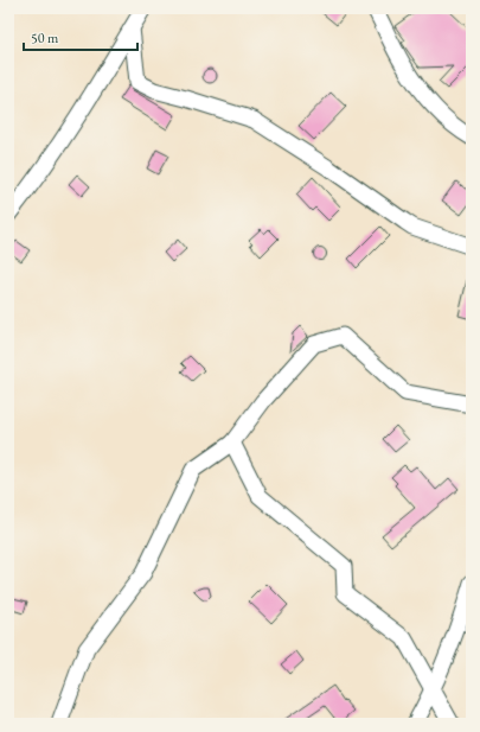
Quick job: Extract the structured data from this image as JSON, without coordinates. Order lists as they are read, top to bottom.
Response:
{
  "scale_bar": "50 m"
}
